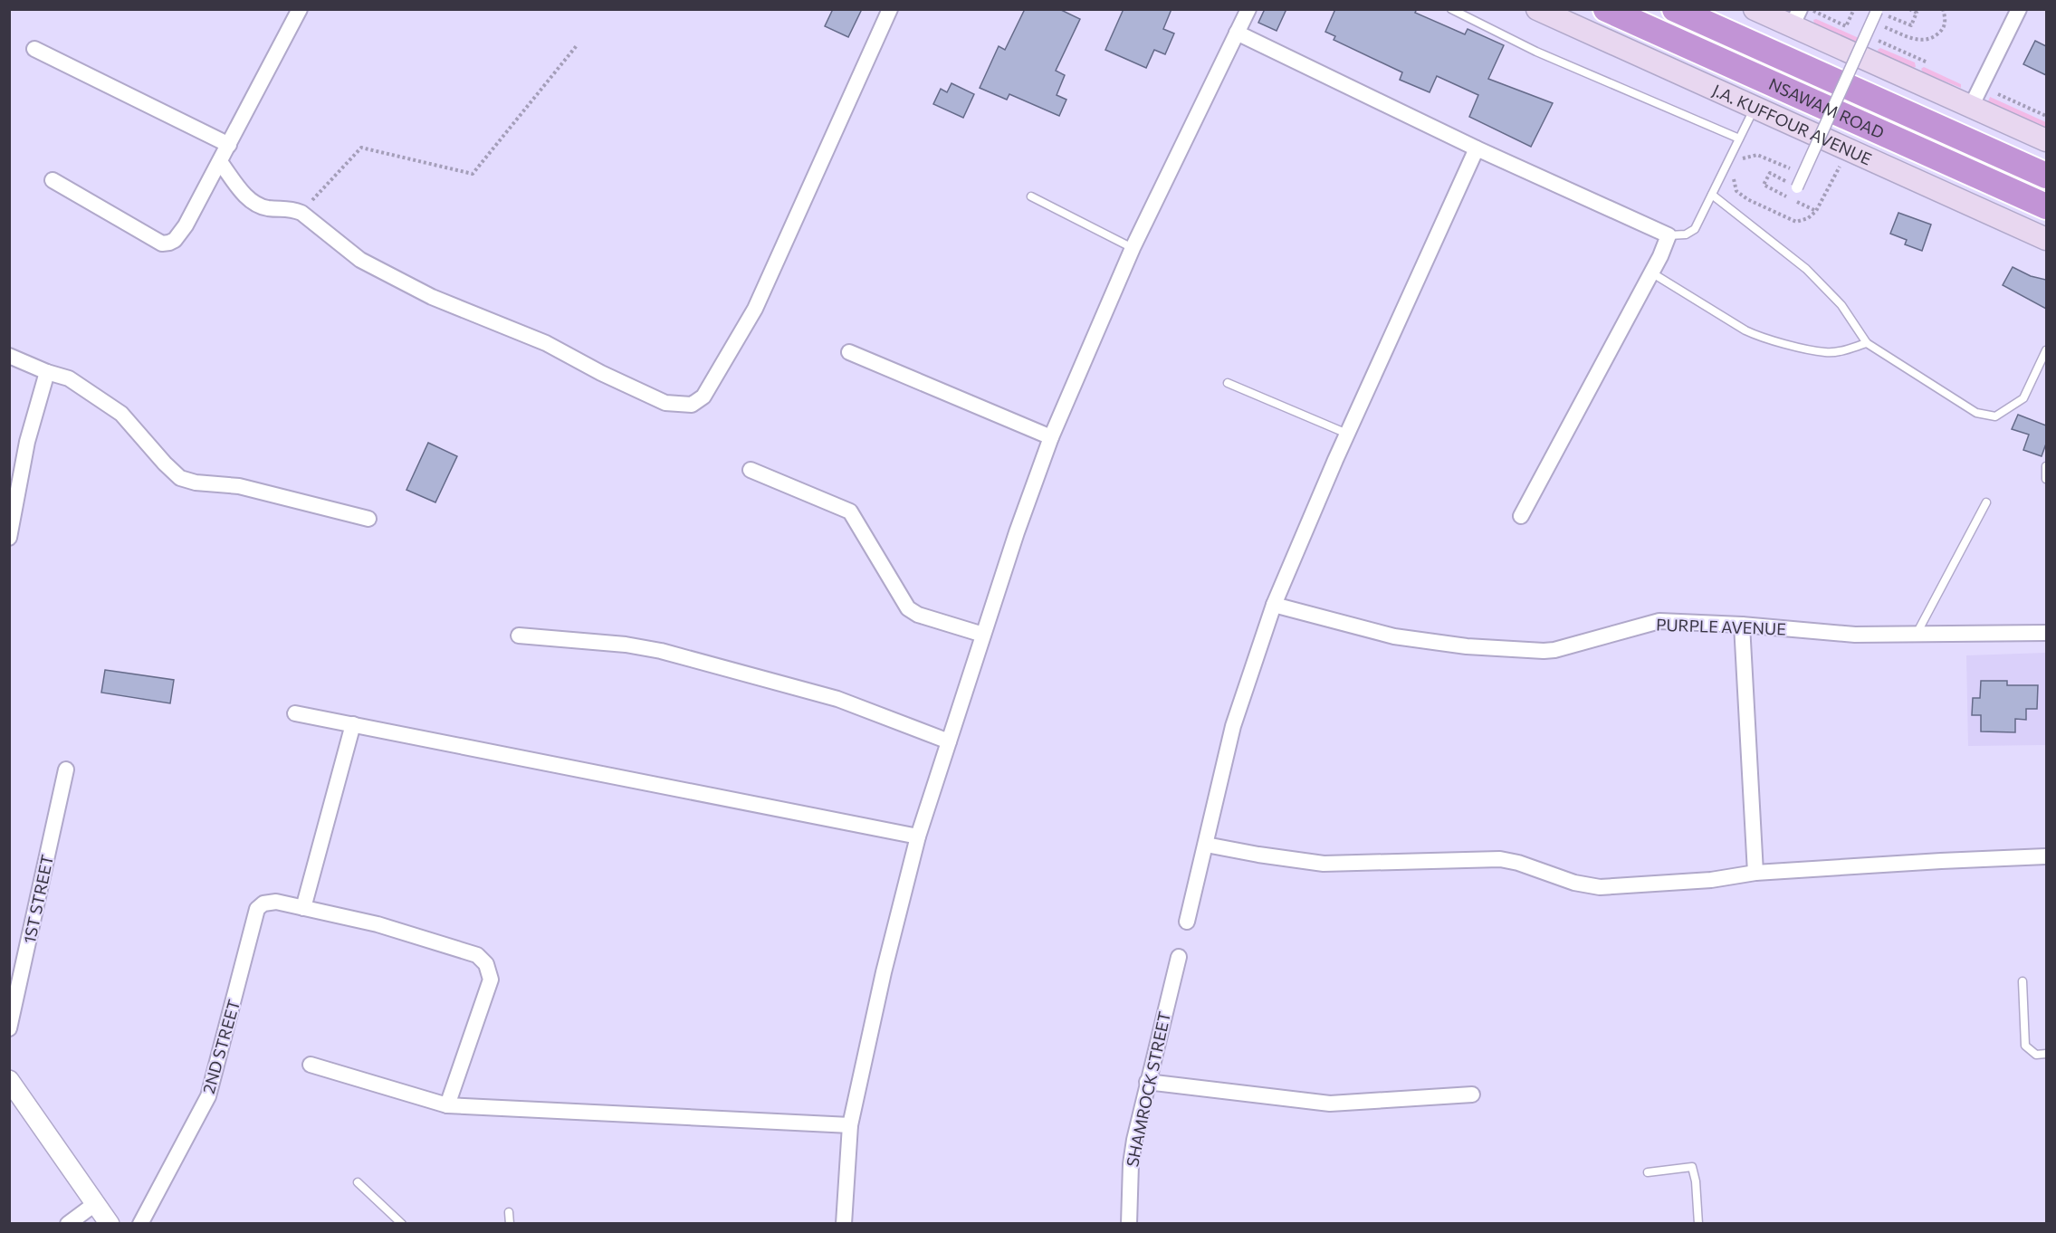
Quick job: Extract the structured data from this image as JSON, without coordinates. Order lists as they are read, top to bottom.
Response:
{
  "streets": {
    "highway": ["NSAWAM ROAD"],
    "main road": ["J.A. KUFFOUR AVENUE"],
    "street": [
      "PURPLE AVENUE",
      "1ST STREET",
      "2ND STREET",
      "SHAMROCK STREET"
    ]
  }
}
